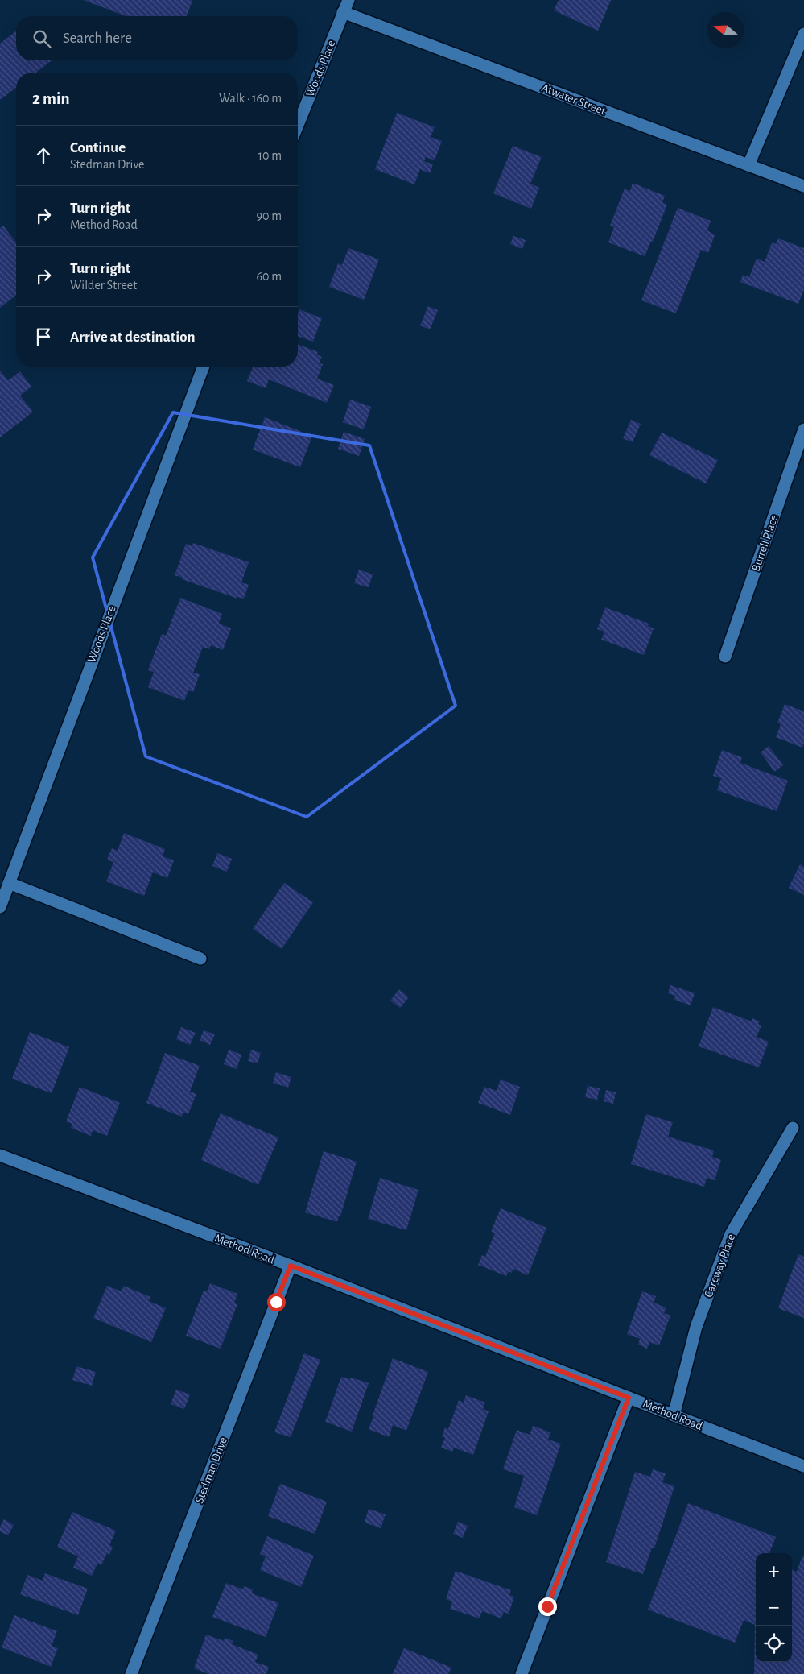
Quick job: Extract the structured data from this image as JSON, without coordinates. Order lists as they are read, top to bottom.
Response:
{
  "streets": {
    "street": [
      "Woods Place",
      "Atwater Street",
      "Burrell Place",
      "Method Road",
      "Careway Place",
      "Stedman Drive"
    ]
  },
  "crossings": [
    ["Woods Place", "Atwater Street"],
    ["Method Road", "Careway Place"],
    ["Method Road", "Stedman Drive"]
  ],
  "north": "left",
  "page": {
    "search": "Search here",
    "heading": ["2 min", "Walk · 160 m"],
    "list": [
      ["Continue", "Stedman Drive", "10 m"],
      ["Turn right", "Method Road", "90 m"],
      ["Turn right", "Wilder Street", "60 m"],
      "Arrive at destination"
    ],
    "map_buttons": ["+", "−"]
  }
}
